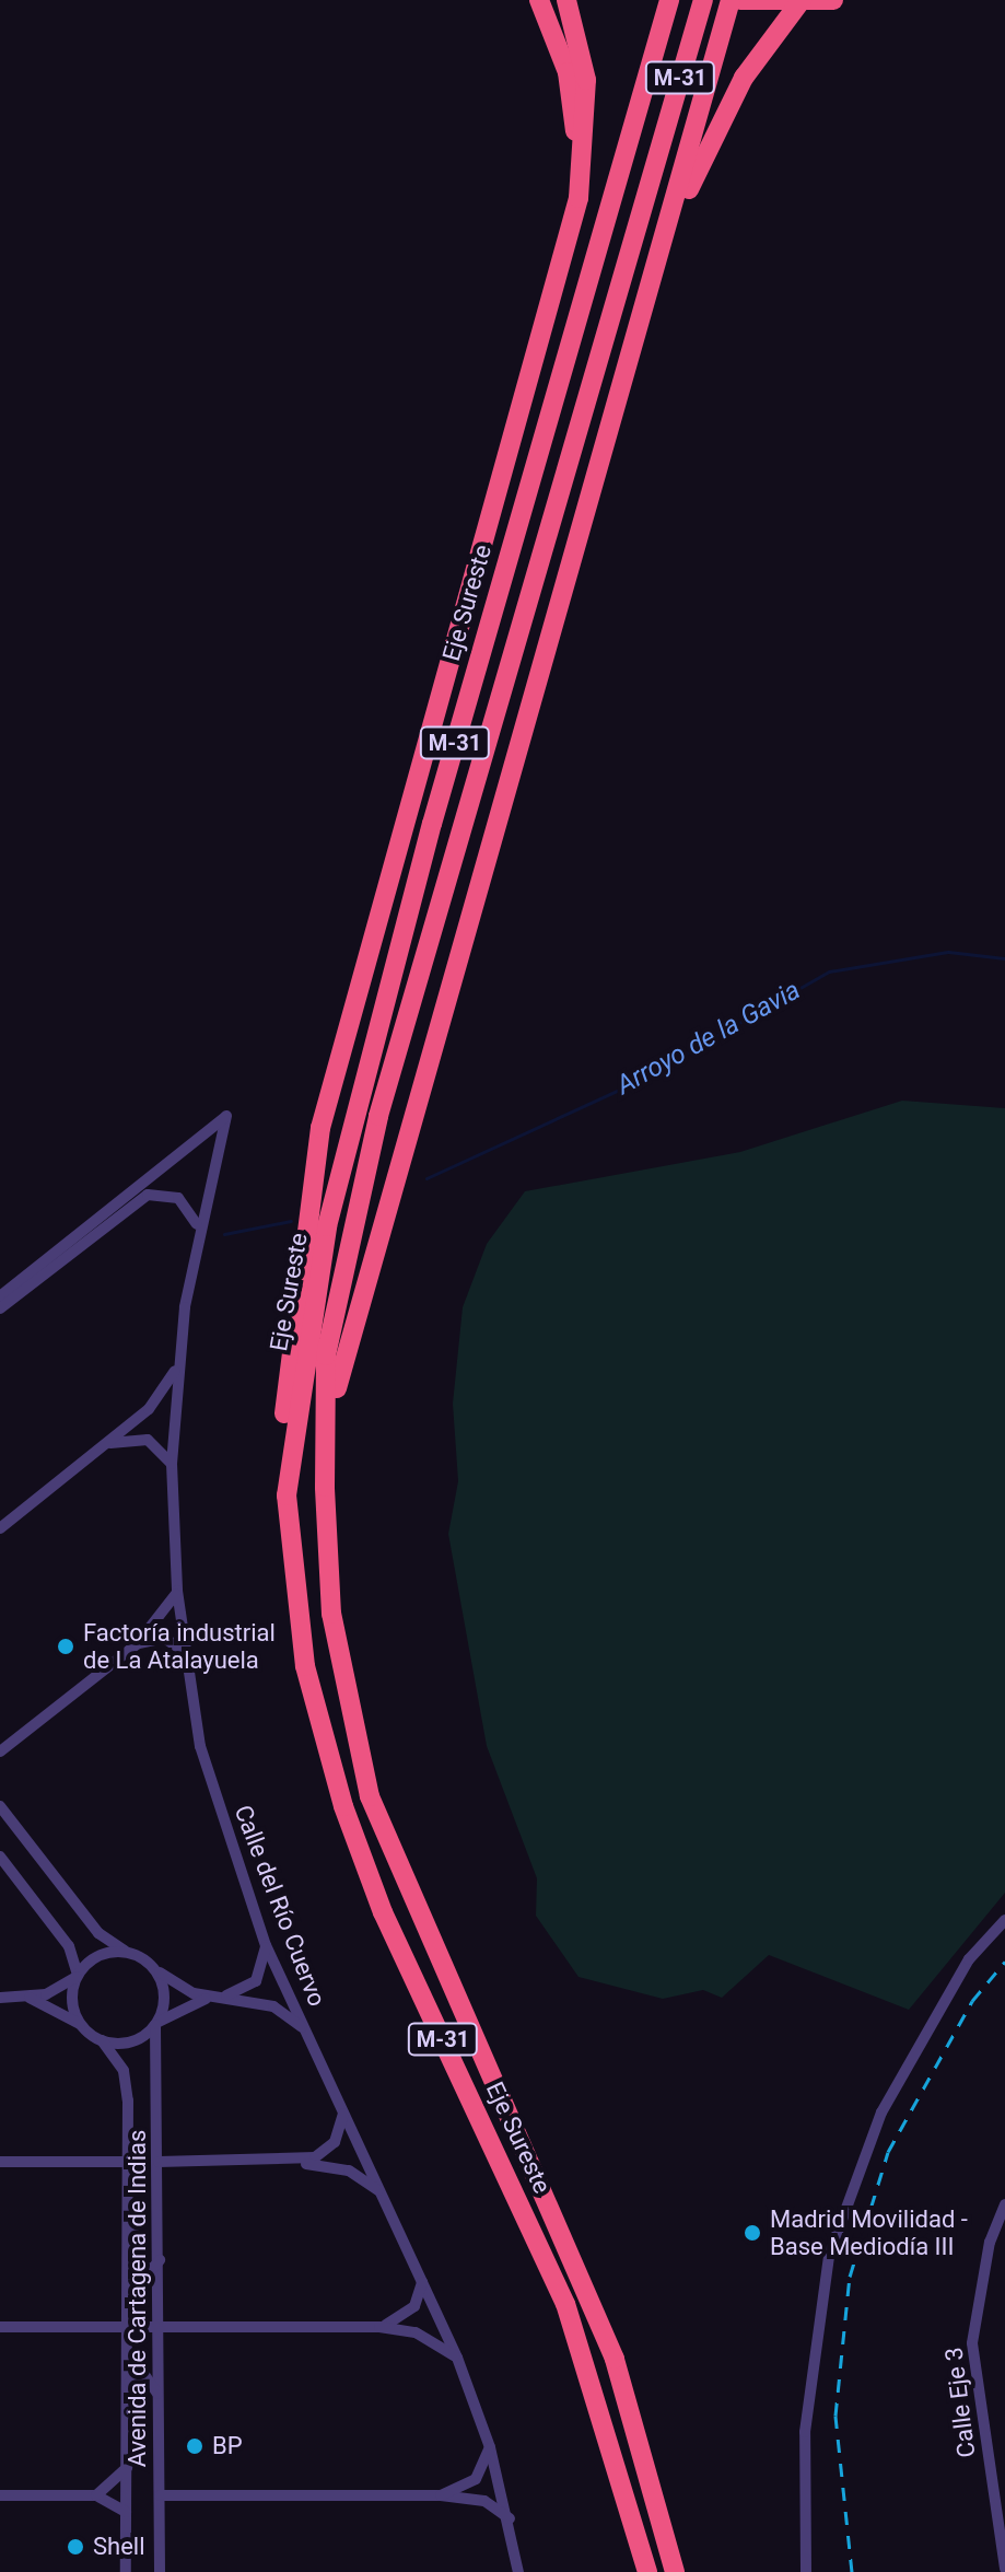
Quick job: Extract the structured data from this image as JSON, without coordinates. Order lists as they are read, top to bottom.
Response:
{
  "streets": {
    "highway": ["M-31", "Eje Sureste"],
    "street": ["Calle del Río Cuervo", "Avenida de Cartagena de Indias", "Calle Eje 3"]
  },
  "crossings": [
    ["Calle del Río Cuervo", "Avenida de Cartagena de Indias"]
  ],
  "water": ["Arroyo de la Gavia"],
  "places": [
    "Factoría industrial de La Atalayuela",
    "Madrid Movilidad - Base Mediodía III",
    "BP",
    "Shell"
  ]
}
